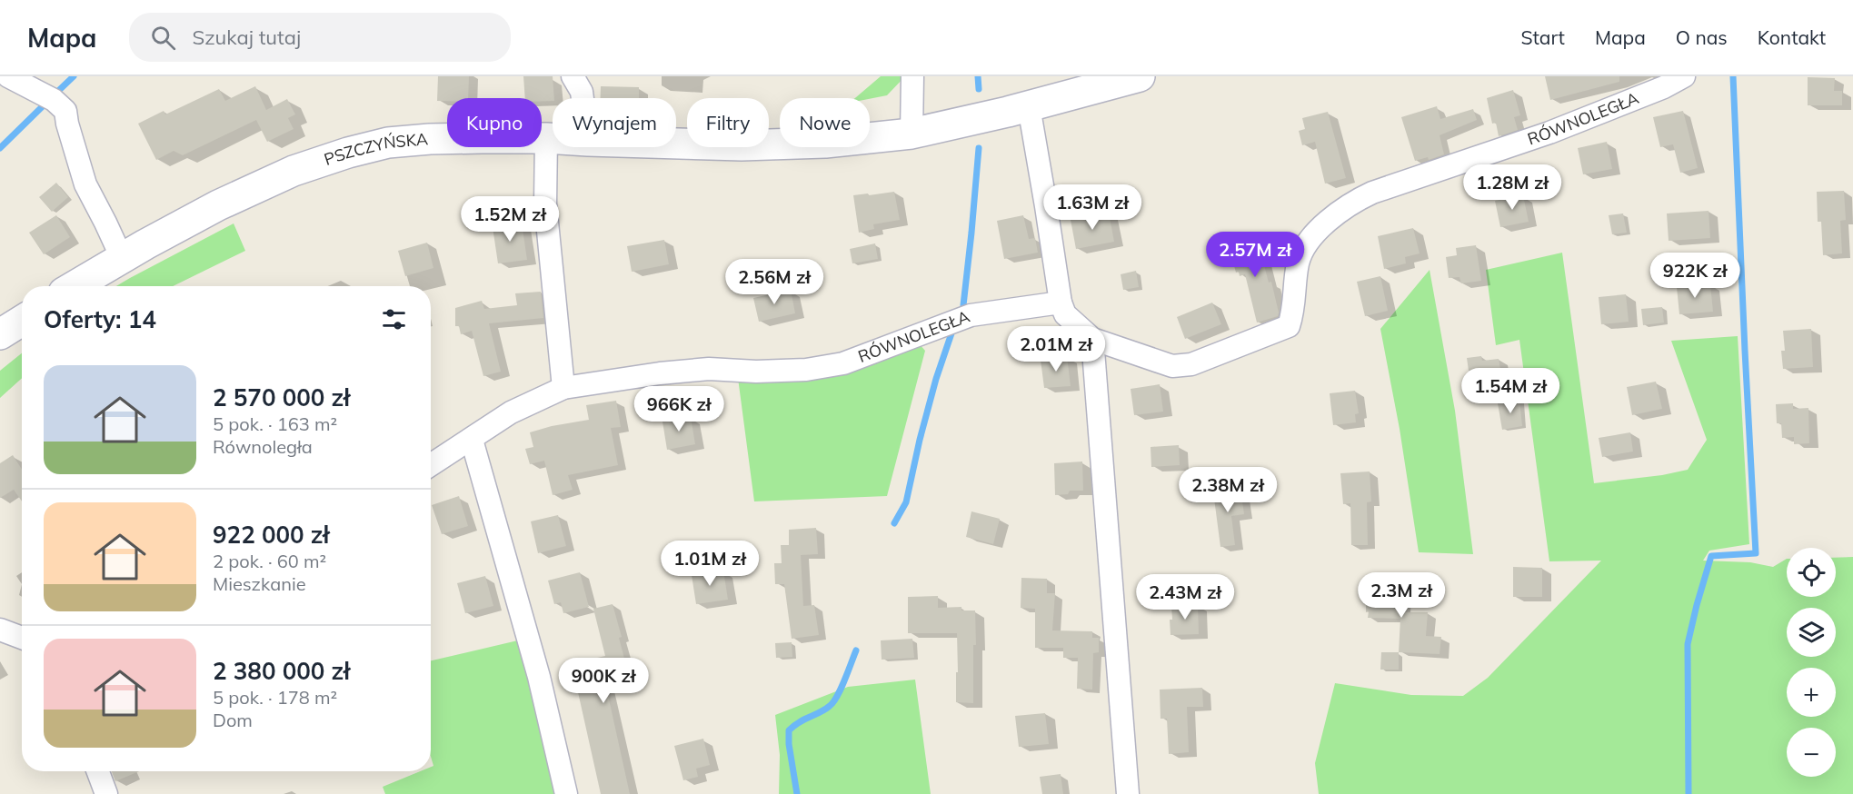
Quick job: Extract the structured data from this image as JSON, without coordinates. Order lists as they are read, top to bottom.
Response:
{
  "streets": {
    "street": ["RÓWNOLEGŁA", "PSZCZYŃSKA"]
  },
  "page": {
    "header": "Mapa",
    "search": "Szukaj tutaj",
    "nav": [
      "Start",
      "Mapa",
      "O nas",
      "Kontakt"
    ],
    "chip": [
      "Kupno",
      "Wynajem",
      "Filtry",
      "Nowe"
    ],
    "price": [
      "1.28M zł",
      "1.63M zł",
      "1.52M zł",
      "2.57M zł",
      "922K zł",
      "2.56M zł",
      "2.01M zł",
      "1.54M zł",
      "966K zł",
      "2.38M zł",
      "1.01M zł",
      "2.3M zł",
      "2.43M zł",
      "900K zł"
    ],
    "heading": "Oferty: 14",
    "list": [
      {
        "name": "2 570 000 zł",
        "note": "5 pok. · 163 m² · Równoległa"
      },
      {
        "name": "922 000 zł",
        "note": "2 pok. · 60 m² · Mieszkanie"
      },
      {
        "name": "2 380 000 zł",
        "note": "5 pok. · 178 m² · Dom"
      }
    ],
    "map_buttons": ["+", "−"]
  }
}
